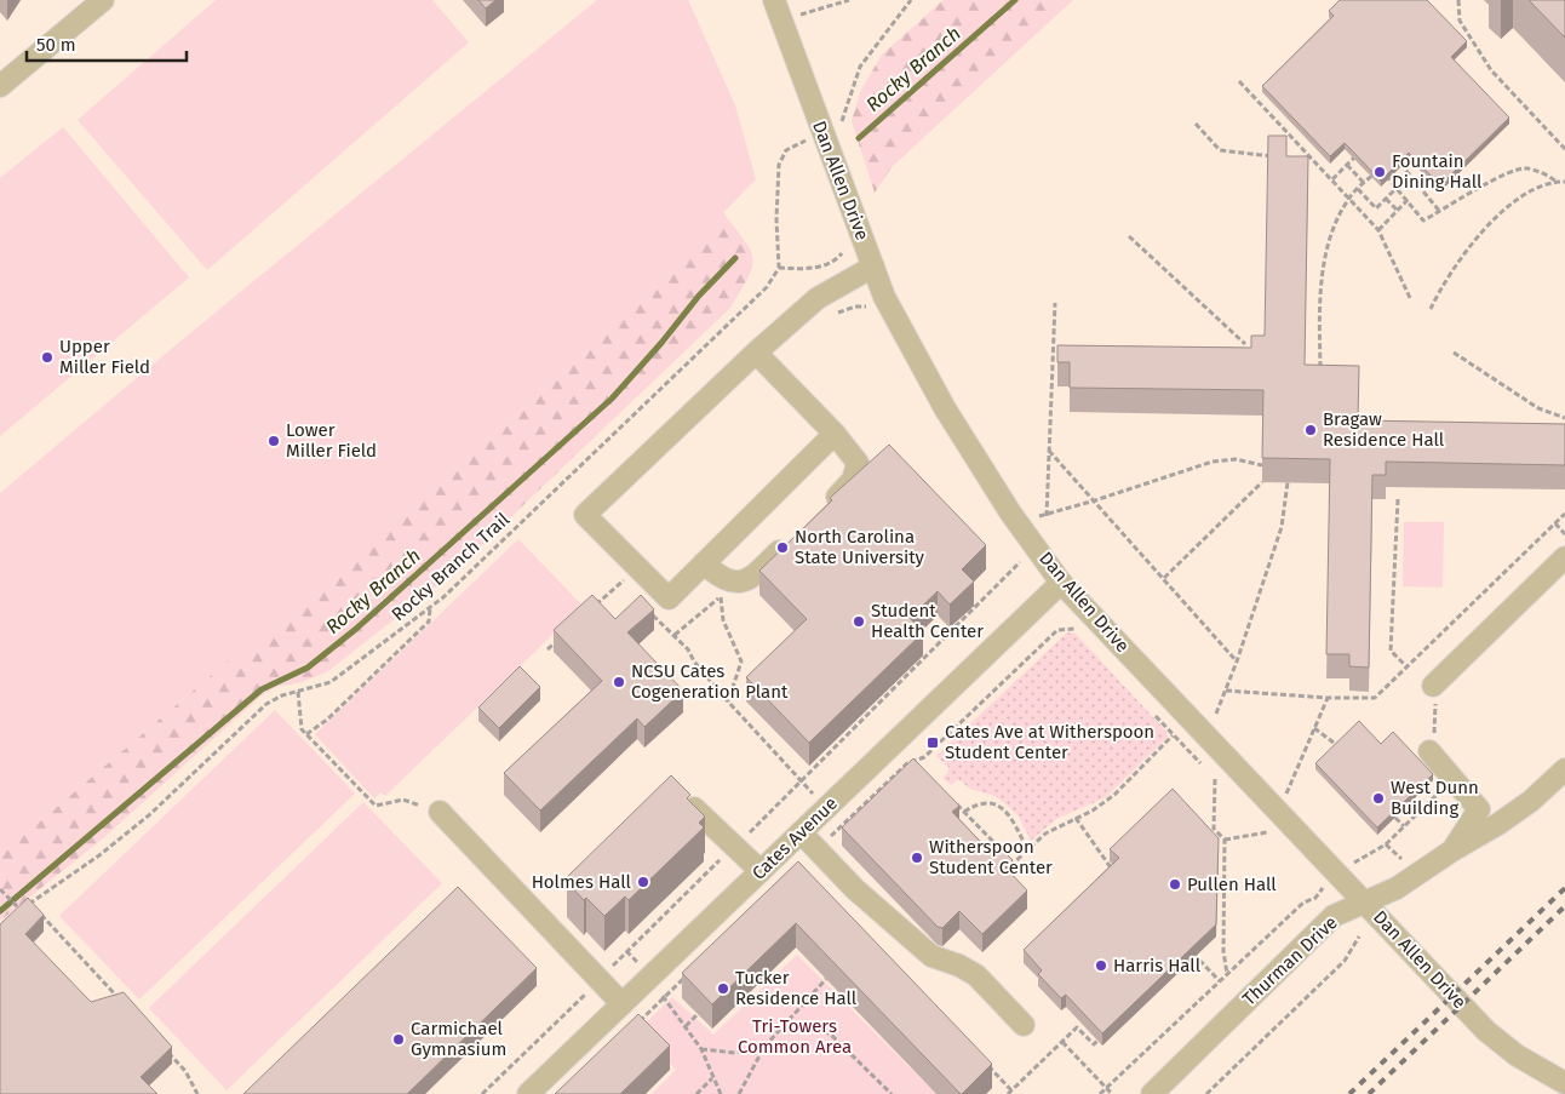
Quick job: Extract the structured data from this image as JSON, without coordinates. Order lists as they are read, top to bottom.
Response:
{
  "streets": {
    "street": ["Dan Allen Drive", "Cates Avenue", "Thurman Drive"],
    "path": ["Rocky Branch Trail"]
  },
  "crossings": [
    ["Dan Allen Drive", "Cates Avenue"],
    ["Dan Allen Drive", "Thurman Drive"]
  ],
  "water": ["Rocky Branch"],
  "parks": ["Tri-Towers Common Area"],
  "places": {
    "other": [
      "Fountain Dining Hall",
      "Upper Miller Field",
      "Bragaw Residence Hall",
      "Lower Miller Field",
      "North Carolina State University",
      "Student Health Center",
      "NCSU Cates Cogeneration Plant",
      "West Dunn Building",
      "Witherspoon Student Center",
      "Holmes Hall",
      "Pullen Hall",
      "Harris Hall",
      "Tucker Residence Hall",
      "Carmichael Gymnasium"
    ],
    "transit": ["Cates Ave at Witherspoon Student Center"]
  },
  "scale_bar": "50 m"
}
